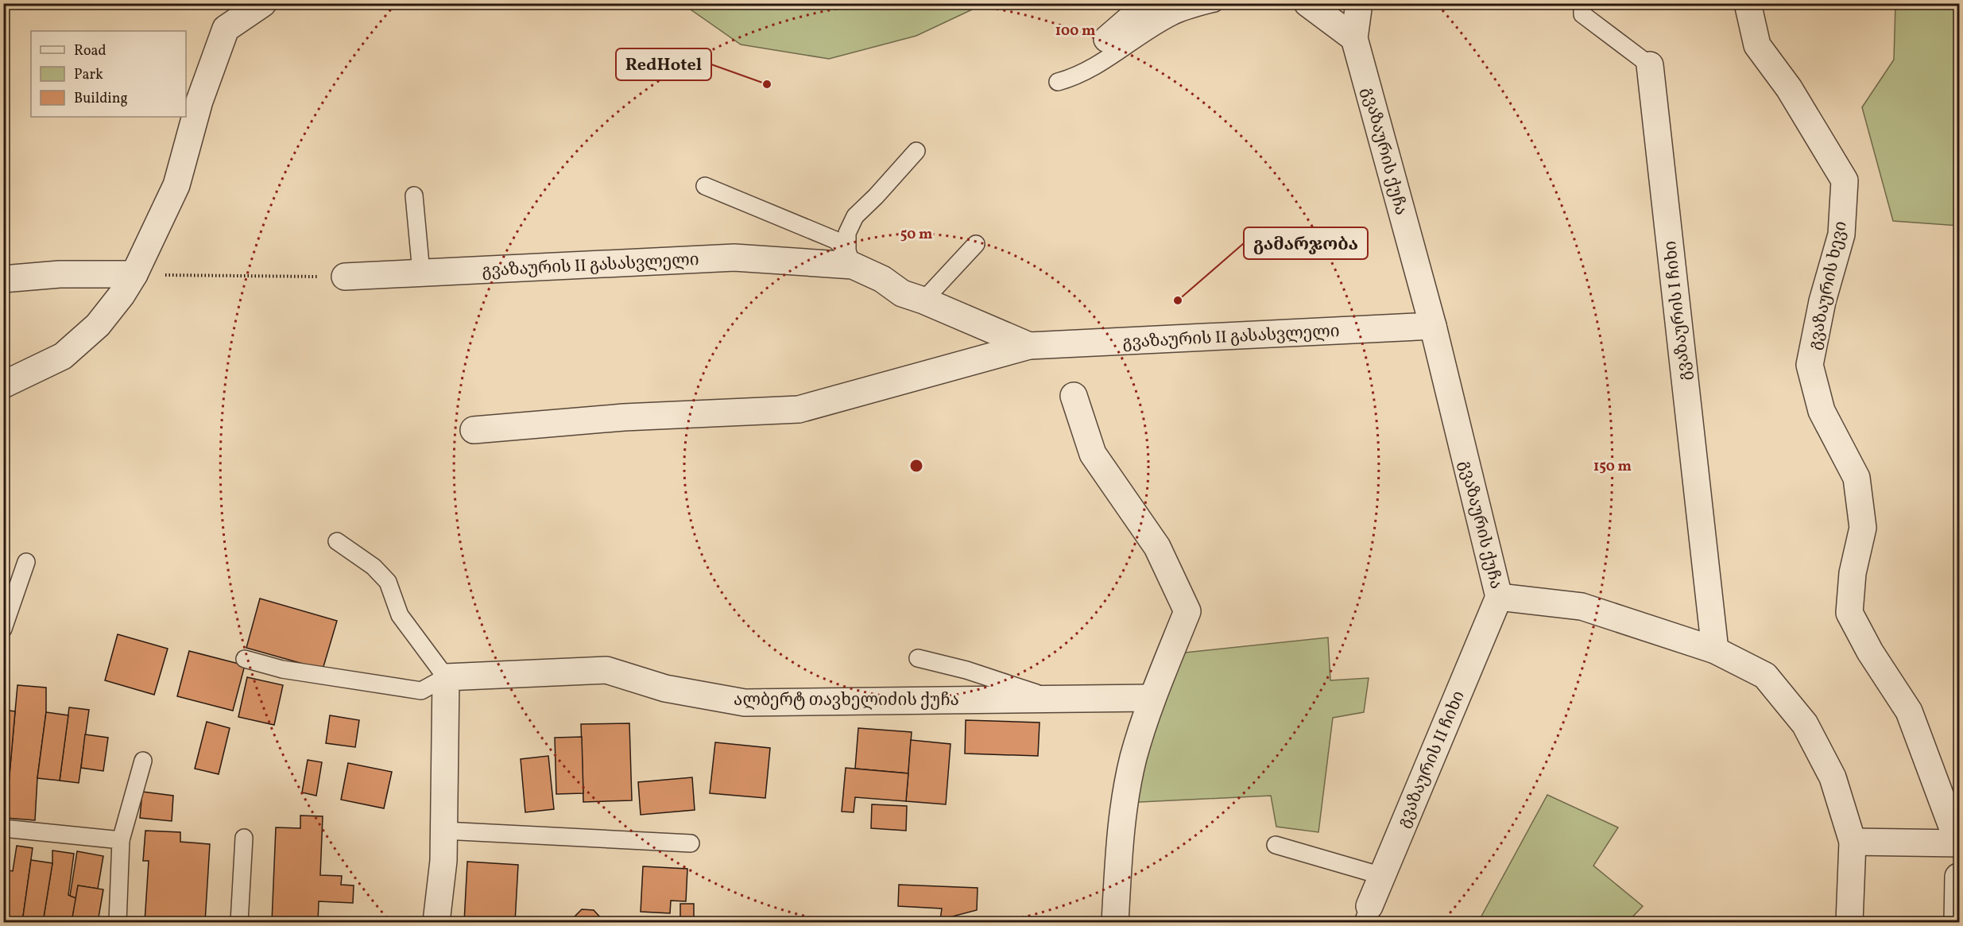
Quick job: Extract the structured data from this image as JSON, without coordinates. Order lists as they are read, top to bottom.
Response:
{
  "streets": {
    "street": [
      "გვაზაურის ქუჩა",
      "გვაზაურის II გასასვლელი",
      "გვაზაურის ხევი",
      "გვაზაურის I ჩიხი",
      "ალბერტ თავხელიძის ქუჩა",
      "გვაზაურის II ჩიხი"
    ]
  },
  "crossings": [
    ["გვაზაურის ქუჩა", "გვაზაურის II გასასვლელი"],
    ["გვაზაურის ქუჩა", "გვაზაურის I ჩიხი"],
    ["გვაზაურის ქუჩა", "გვაზაურის II ჩიხი"]
  ],
  "places": ["RedHotel", "გამარჯობა"],
  "legend": ["Road", "Park", "Building"],
  "rings": ["100 m", "50 m", "150 m"]
}
